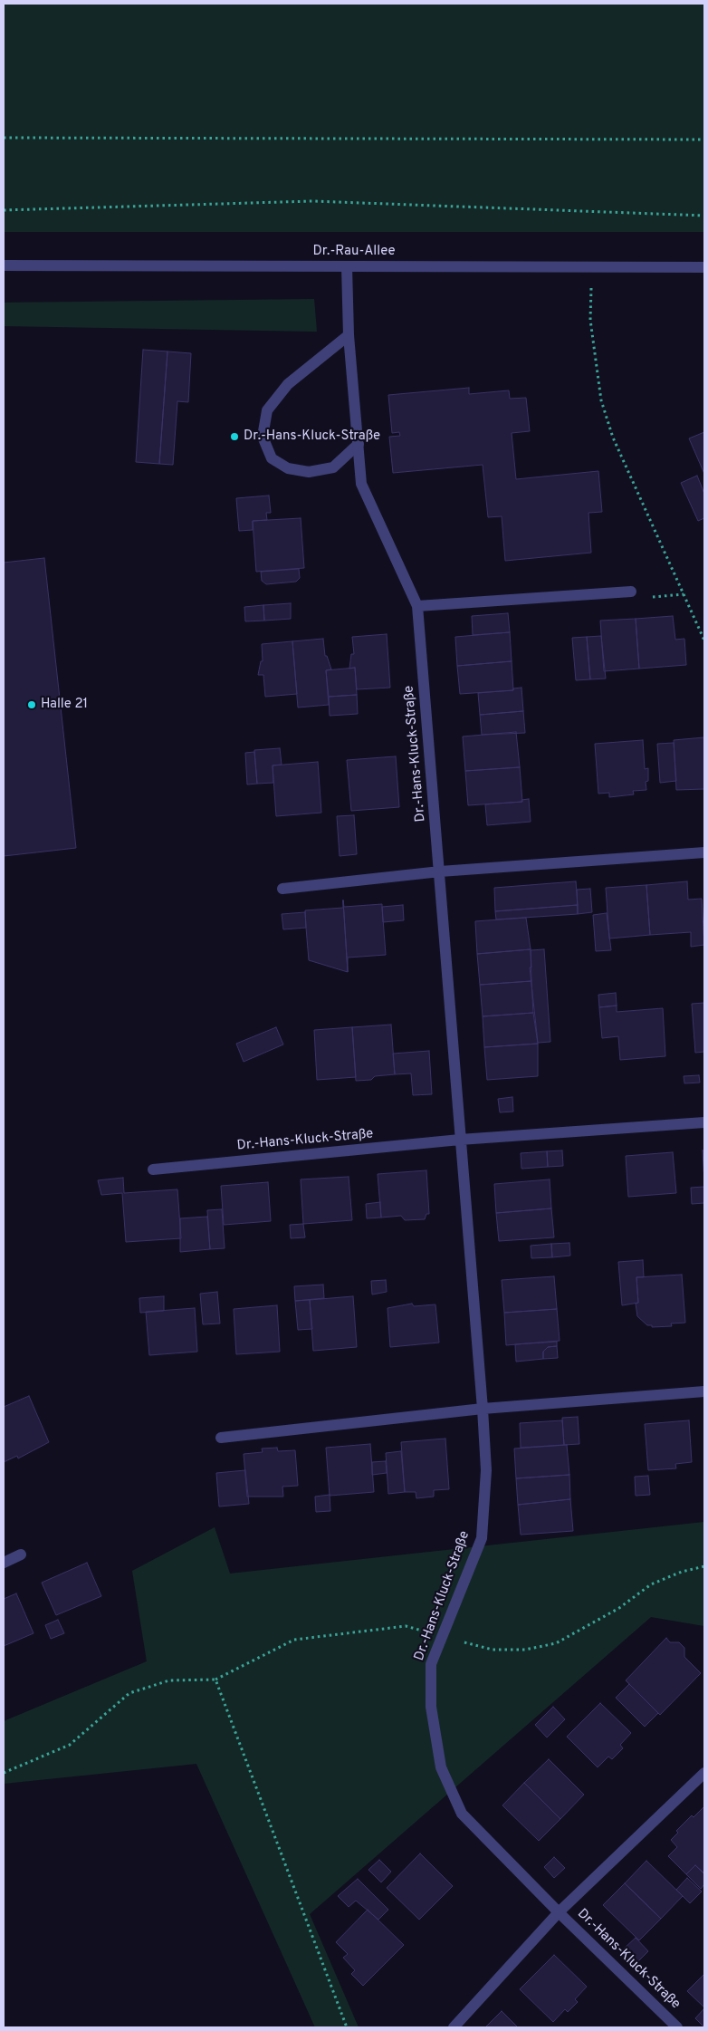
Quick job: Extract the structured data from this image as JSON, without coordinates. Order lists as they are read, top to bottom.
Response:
{
  "streets": {
    "street": ["Dr.-Rau-Allee", "Dr.-Hans-Kluck-Straße"]
  },
  "crossings": [
    ["Dr.-Rau-Allee", "Dr.-Hans-Kluck-Straße"]
  ],
  "places": ["Dr.-Hans-Kluck-Straße", "Halle 21"]
}
